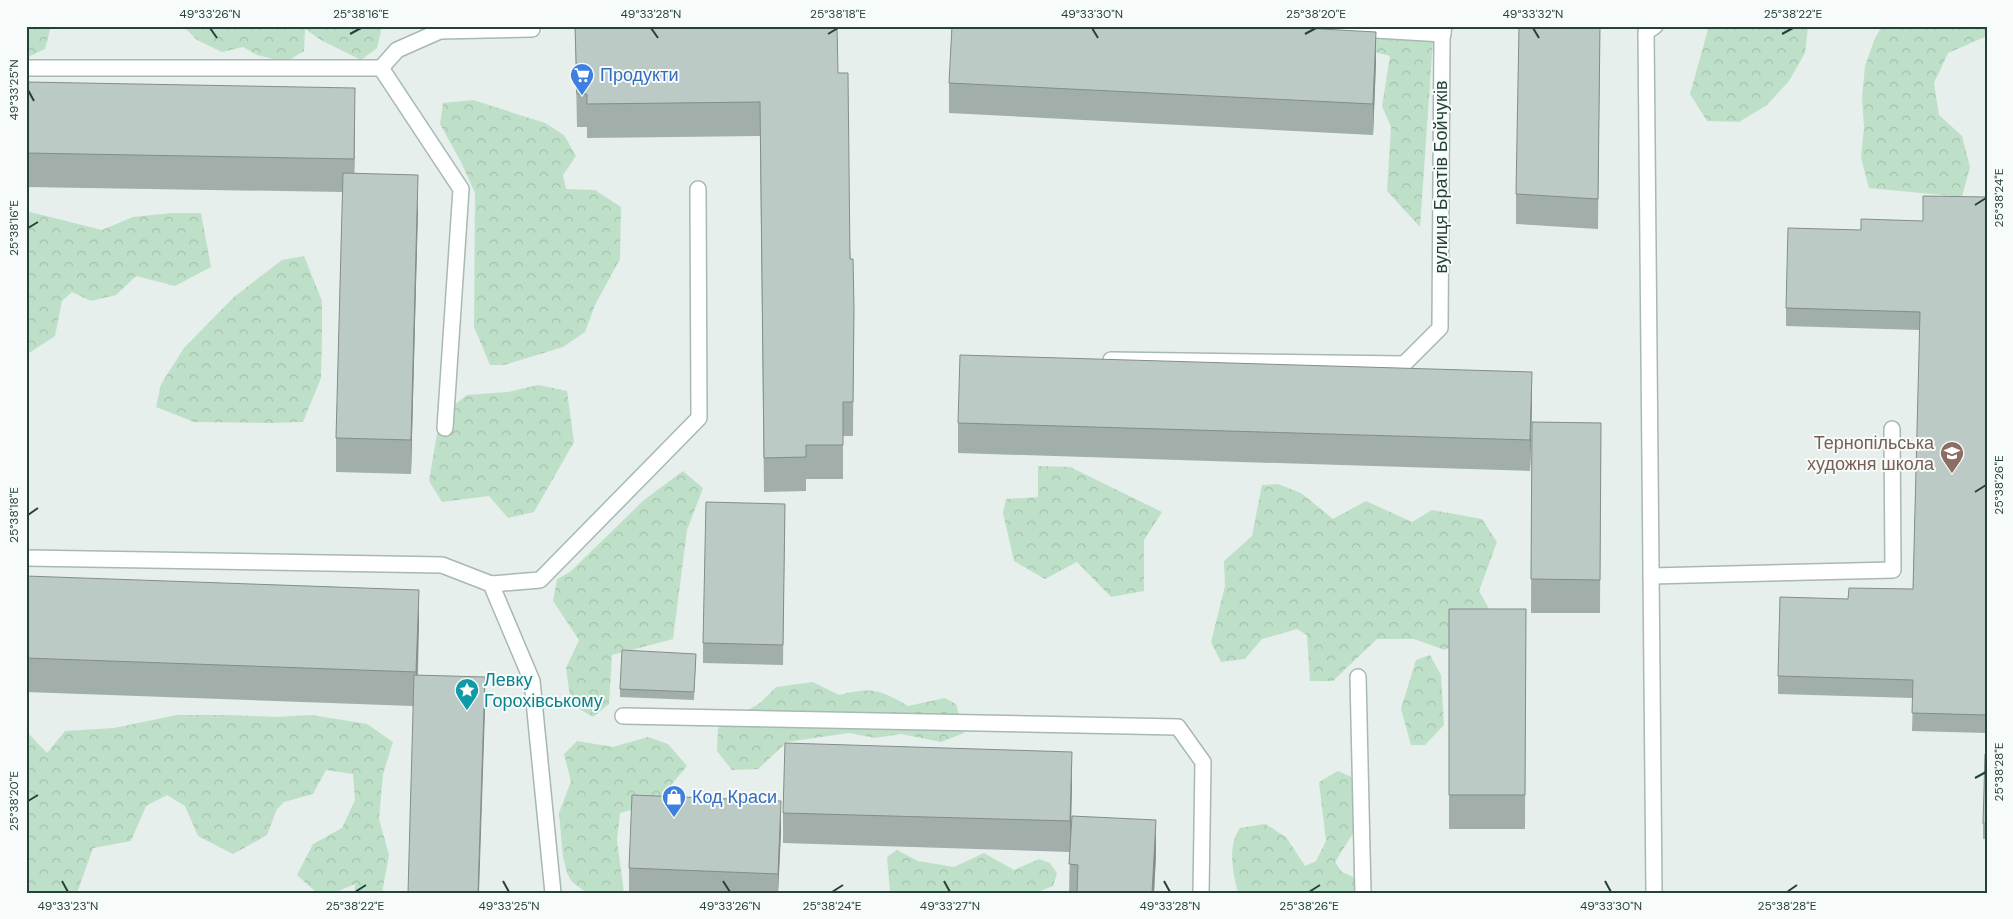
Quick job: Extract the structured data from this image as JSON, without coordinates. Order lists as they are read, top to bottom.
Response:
{
  "streets": {
    "street": ["вулиця Братів Бойчуків"]
  },
  "places": {
    "supermarket": ["Продукти"],
    "school or university": ["Тернопільська художня школа"],
    "place": ["Левку Горохівському"],
    "shop": ["Код Краси"]
  },
  "coordinates": [
    "49°33'26\"N",
    "25°38'16\"E",
    "49°33'28\"N",
    "25°38'18\"E",
    "49°33'30\"N",
    "25°38'20\"E",
    "49°33'32\"N",
    "25°38'22\"E",
    "49°33'25\"N",
    "25°38'24\"E",
    "25°38'26\"E",
    "25°38'28\"E",
    "49°33'23\"N",
    "49°33'27\"N"
  ]
}
